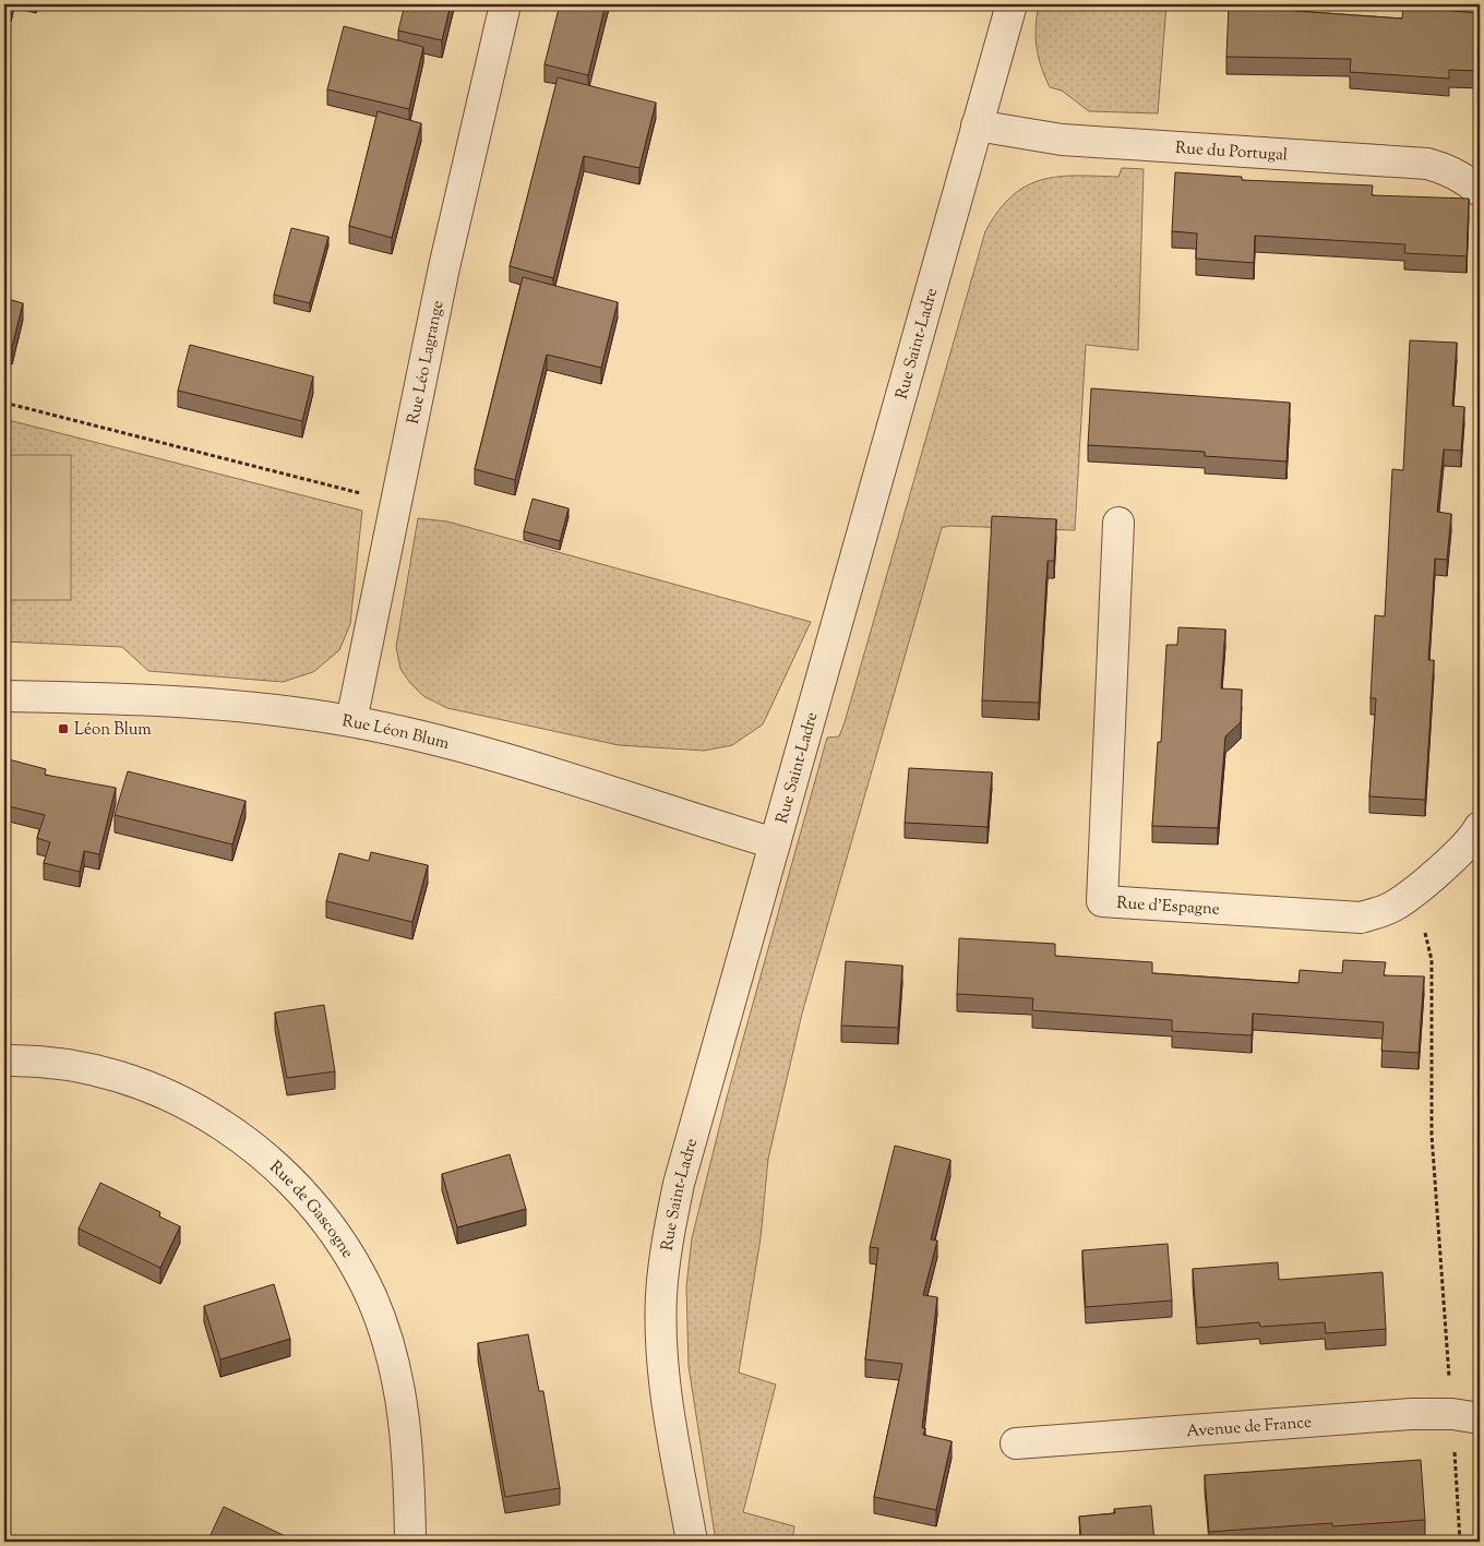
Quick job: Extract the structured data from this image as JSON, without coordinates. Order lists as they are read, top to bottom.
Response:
{
  "streets": {
    "street": [
      "Rue du Portugal",
      "Rue Saint-Ladre",
      "Rue Léo Lagrange",
      "Rue Léon Blum",
      "Rue d'Espagne",
      "Rue de Gascogne",
      "Avenue de France"
    ]
  },
  "crossings": [
    ["Rue du Portugal", "Rue Saint-Ladre"],
    ["Rue Saint-Ladre", "Rue Léon Blum"],
    ["Rue Léo Lagrange", "Rue Léon Blum"]
  ],
  "places": {
    "transit": ["Léon Blum"]
  }
}
